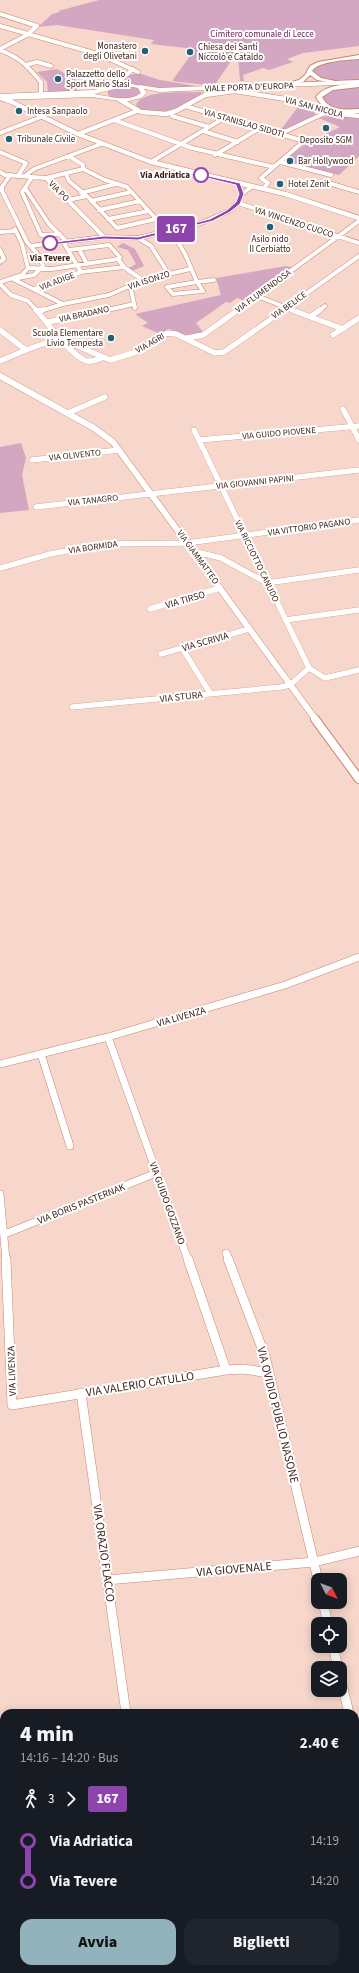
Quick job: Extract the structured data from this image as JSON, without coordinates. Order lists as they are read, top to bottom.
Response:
{
  "streets": {
    "main road": ["VIALE PORTA D'EUROPA"],
    "street": [
      "VIA SAN NICOLA",
      "VIA STANISLAO SIDOTI",
      "VIA PO",
      "VIA VINCENZO CUOCO",
      "VIA ISONZO",
      "VIA ADIGE",
      "VIA FLUMENDOSA",
      "VIA BELICE",
      "VIA BRADANO",
      "VIA AGRI",
      "VIA GUIDO PIOVENE",
      "VIA OLIVENTO",
      "VIA GIOVANNI PAPINI",
      "VIA TANAGRO",
      "VIA VITTORIO PAGANO",
      "VIA BORMIDA",
      "VIA GIAMMATTEO",
      "VIA RICCIOTTO CANUDO",
      "VIA TIRSO",
      "VIA SCRIVIA",
      "VIA STURA",
      "VIA LIVENZA",
      "VIA BORIS PASTERNAK",
      "VIA GUIDO GOZZANO",
      "VIA VALERIO CATULLO",
      "VIA OVIDIO PUBLIO NASONE",
      "VIA ORAZIO FLACCO",
      "VIA GIOVENALE"
    ]
  },
  "crossings": [
    ["VIALE PORTA D'EUROPA", "VIA SAN NICOLA"],
    ["VIA SAN NICOLA", "VIA STANISLAO SIDOTI"],
    ["VIA VINCENZO CUOCO", "VIA FLUMENDOSA"],
    ["VIA ISONZO", "VIA BRADANO"],
    ["VIA FLUMENDOSA", "VIA AGRI"],
    ["VIA BELICE", "VIA AGRI"],
    ["VIA GUIDO PIOVENE", "VIA RICCIOTTO CANUDO"],
    ["VIA OLIVENTO", "VIA GIAMMATTEO"],
    ["VIA GIOVANNI PAPINI", "VIA TANAGRO"],
    ["VIA GIOVANNI PAPINI", "VIA GIAMMATTEO"],
    ["VIA GIOVANNI PAPINI", "VIA RICCIOTTO CANUDO"],
    ["VIA TANAGRO", "VIA GIAMMATTEO"],
    ["VIA VITTORIO PAGANO", "VIA BORMIDA"],
    ["VIA VITTORIO PAGANO", "VIA GIAMMATTEO"],
    ["VIA VITTORIO PAGANO", "VIA RICCIOTTO CANUDO"],
    ["VIA BORMIDA", "VIA GIAMMATTEO"],
    ["VIA GIAMMATTEO", "VIA TIRSO"],
    ["VIA GIAMMATTEO", "VIA SCRIVIA"],
    ["VIA GIAMMATTEO", "VIA STURA"],
    ["VIA LIVENZA", "VIA BORIS PASTERNAK"],
    ["VIA LIVENZA", "VIA GUIDO GOZZANO"],
    ["VIA LIVENZA", "VIA VALERIO CATULLO"],
    ["VIA BORIS PASTERNAK", "VIA GUIDO GOZZANO"],
    ["VIA GUIDO GOZZANO", "VIA VALERIO CATULLO"],
    ["VIA VALERIO CATULLO", "VIA OVIDIO PUBLIO NASONE"],
    ["VIA VALERIO CATULLO", "VIA ORAZIO FLACCO"],
    ["VIA OVIDIO PUBLIO NASONE", "VIA GIOVENALE"],
    ["VIA ORAZIO FLACCO", "VIA GIOVENALE"]
  ],
  "parks": ["Cimitero comunale di Lecce"],
  "places": [
    "Monastero degli Olivetani",
    "Chiesa dei Santi Niccolò e Cataldo",
    "Palazzetto dello Sport Mario Stasi",
    "Intesa Sanpaolo",
    "Deposito SGM",
    "Tribunale Civile",
    "Bar Hollywood",
    "Via Adriatica",
    "Hotel Zenit",
    "Asilo nido Il Cerbiatto",
    "Via Tevere",
    "Scuola Elementare Livio Tempesta"
  ],
  "lines": ["bus line 167"],
  "north": "bottom right",
  "page": {
    "on_map": "167",
    "heading": ["4 min", "14:16 – 14:20 · Bus", "2.40 €"],
    "legs": ["3", "167"],
    "list": [
      {
        "name": "Via Adriatica",
        "value": "14:19"
      },
      {
        "name": "Via Tevere",
        "value": "14:20"
      }
    ],
    "buttons": ["Avvia", "Biglietti"]
  }
}
